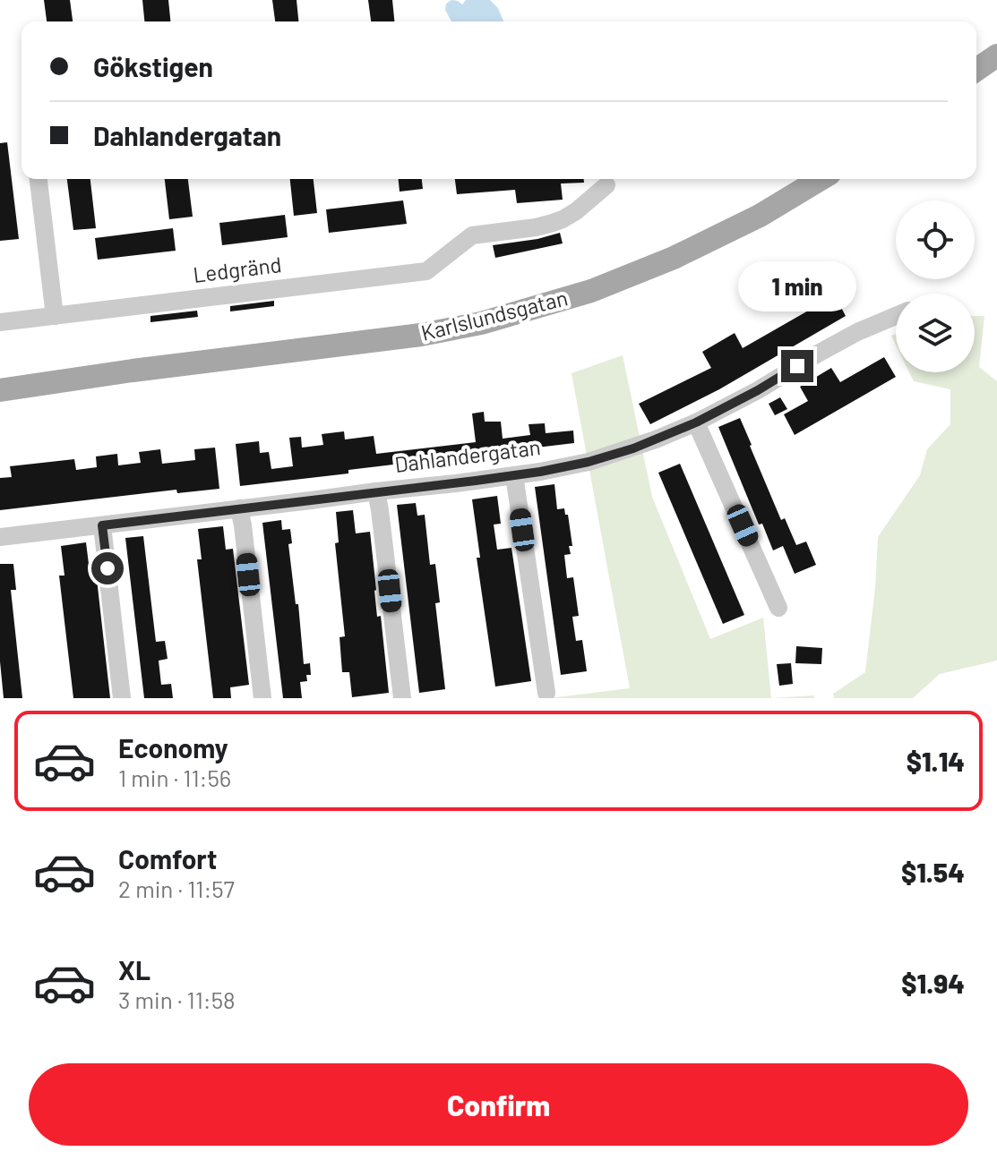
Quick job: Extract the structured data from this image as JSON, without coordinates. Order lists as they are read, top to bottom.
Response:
{
  "streets": {
    "main road": ["Karlslundsgatan"],
    "street": ["Ledgränd", "Dahlandergatan"]
  },
  "page": {
    "banner": ["Gökstigen", "Dahlandergatan"],
    "bubble": "1 min",
    "list": [
      {
        "name": "Economy",
        "note": "1 min · 11:56",
        "value": "$1.14"
      },
      {
        "name": "Comfort",
        "note": "2 min · 11:57",
        "value": "$1.54"
      },
      {
        "name": "XL",
        "note": "3 min · 11:58",
        "value": "$1.94"
      }
    ],
    "buttons": "Confirm"
  }
}
